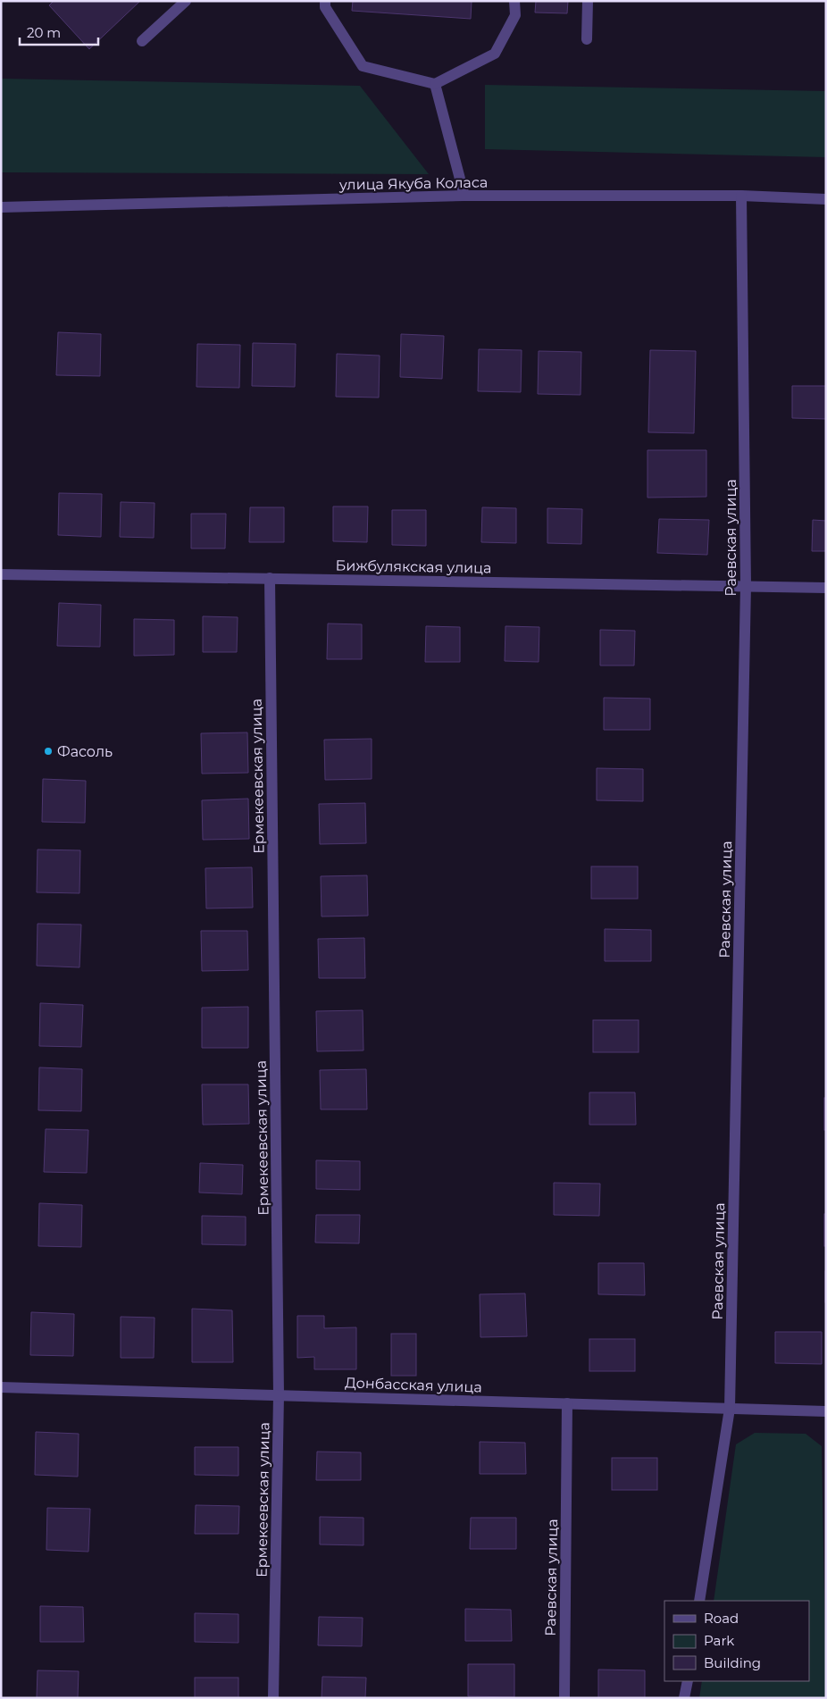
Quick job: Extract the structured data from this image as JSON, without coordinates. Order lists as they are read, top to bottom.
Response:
{
  "streets": {
    "street": [
      "улица Якуба Коласа",
      "Раевская улица",
      "Бижбулякская улица",
      "Ермекеевская улица",
      "Донбасская улица"
    ]
  },
  "crossings": [
    ["улица Якуба Коласа", "Раевская улица"],
    ["Раевская улица", "Бижбулякская улица"],
    ["Раевская улица", "Донбасская улица"],
    ["Бижбулякская улица", "Ермекеевская улица"],
    ["Ермекеевская улица", "Донбасская улица"]
  ],
  "places": ["Фасоль"],
  "legend": ["Road", "Park", "Building"],
  "scale_bar": "20 m"
}
